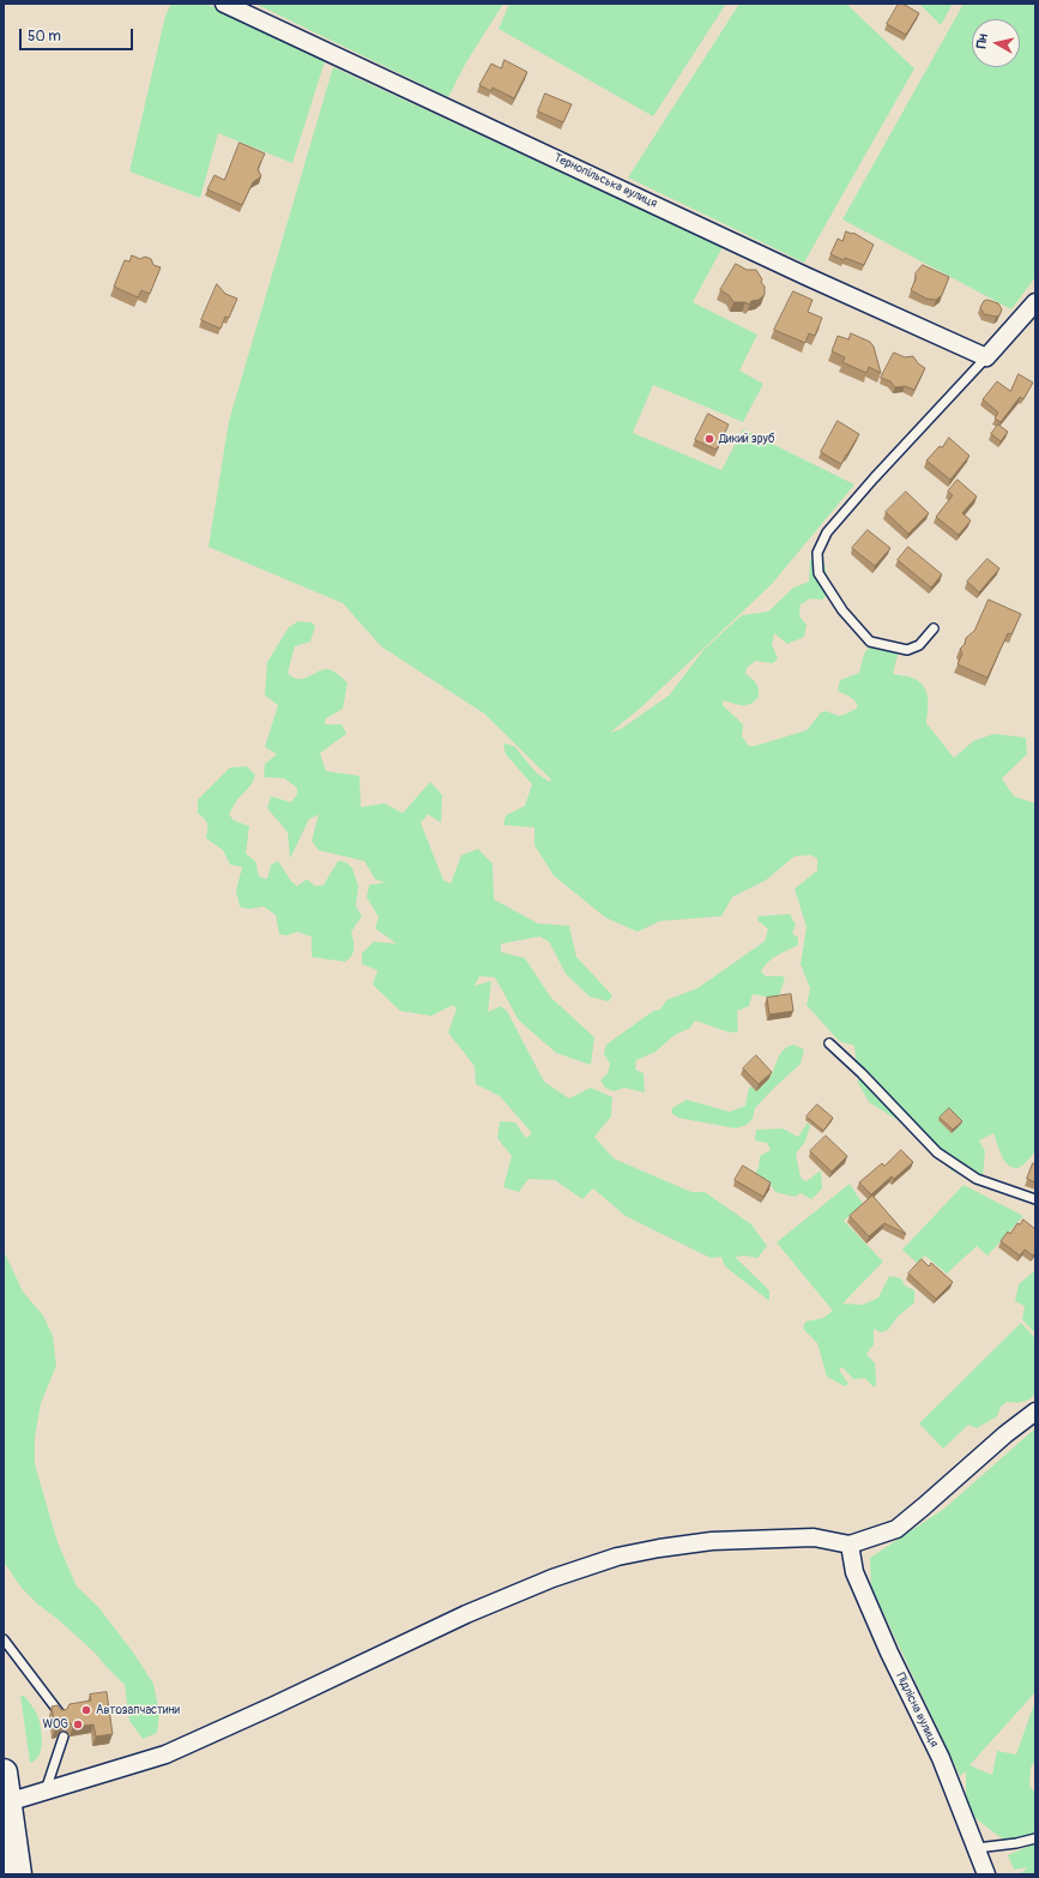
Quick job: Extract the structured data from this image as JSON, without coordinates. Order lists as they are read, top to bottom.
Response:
{
  "streets": {
    "street": ["Тернопільська вулиця", "Підлісна вулиця"]
  },
  "places": ["Дикий зруб", "Автозапчастини", "WOG"],
  "scale_bar": "50 m",
  "north": "left"
}
